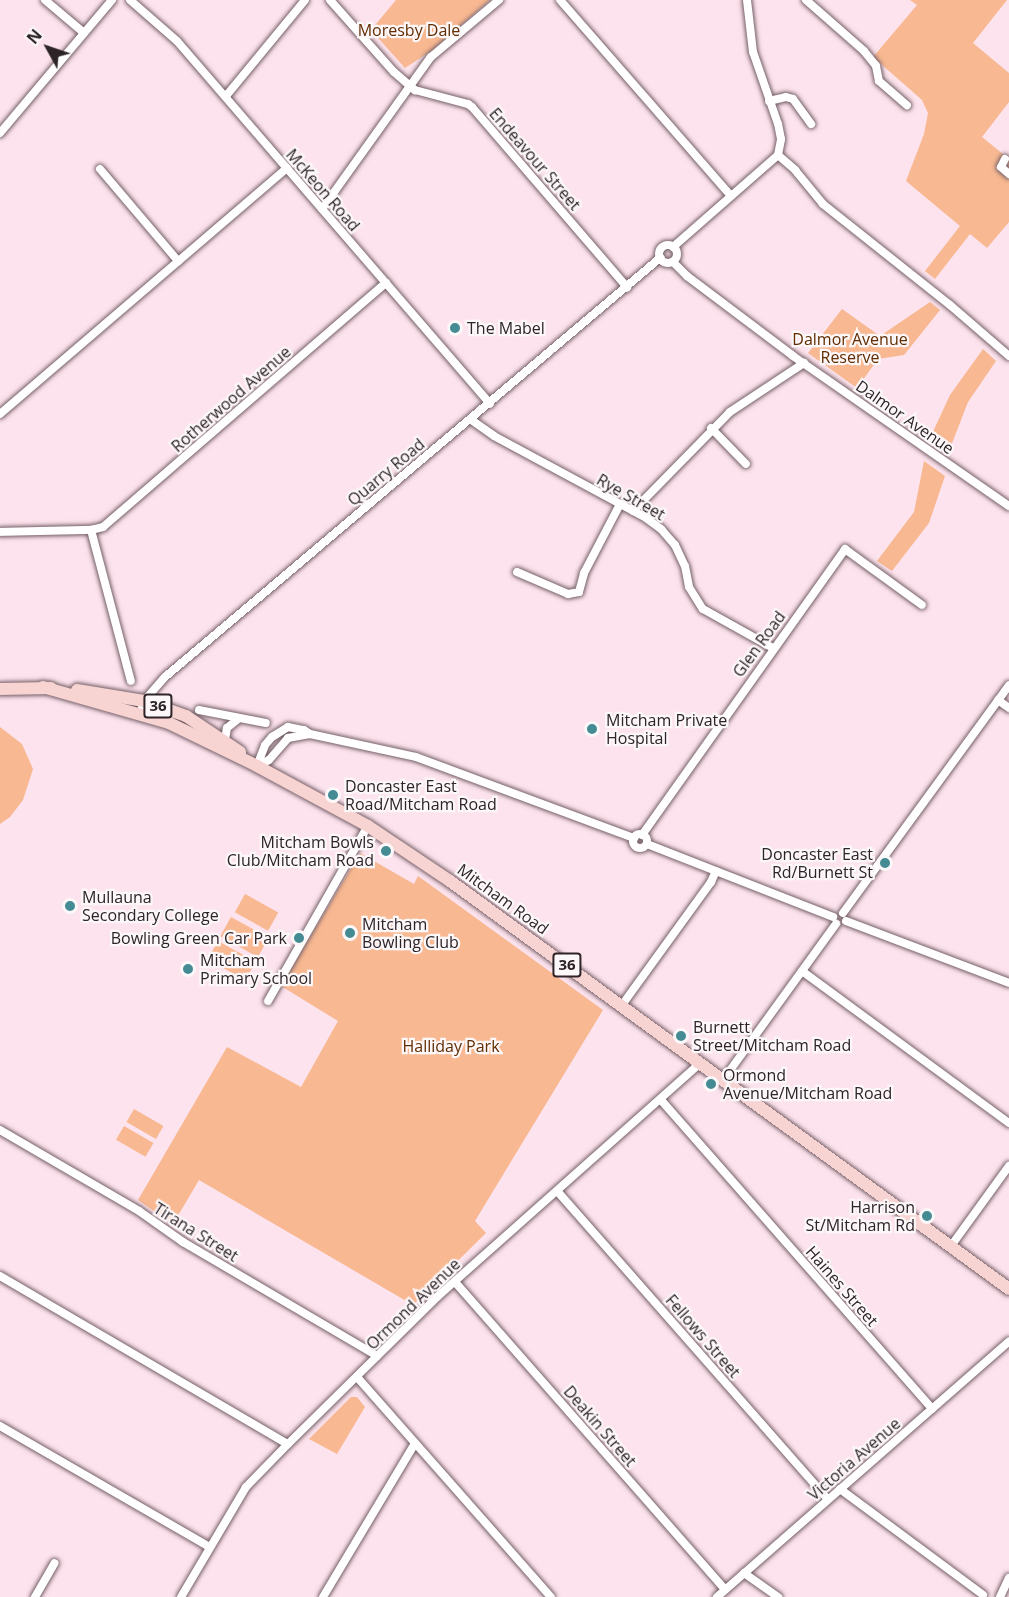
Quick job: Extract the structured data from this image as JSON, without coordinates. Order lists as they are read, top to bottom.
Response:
{
  "streets": {
    "main road": ["36", "Mitcham Road"],
    "street": [
      "Endeavour Street",
      "McKeon Road",
      "Rotherwood Avenue",
      "Dalmor Avenue",
      "Quarry Road",
      "Rye Street",
      "Glen Road",
      "Tirana Street",
      "Haines Street",
      "Ormond Avenue",
      "Fellows Street",
      "Deakin Street",
      "Victoria Avenue"
    ]
  },
  "crossings": [
    ["Endeavour Street", "Quarry Road"],
    ["McKeon Road", "Rotherwood Avenue"],
    ["McKeon Road", "Quarry Road"],
    ["Dalmor Avenue", "Quarry Road"],
    ["Quarry Road", "Rye Street"],
    ["Quarry Road", "Mitcham Road"],
    ["Rye Street", "Glen Road"],
    ["Mitcham Road", "Ormond Avenue"],
    ["Tirana Street", "Ormond Avenue"],
    ["Haines Street", "Ormond Avenue"],
    ["Haines Street", "Victoria Avenue"],
    ["Ormond Avenue", "Fellows Street"],
    ["Ormond Avenue", "Deakin Street"],
    ["Fellows Street", "Victoria Avenue"],
    ["Deakin Street", "Victoria Avenue"]
  ],
  "parks": ["Moresby Dale", "Dalmor Avenue Reserve", "Halliday Park"],
  "places": [
    "The Mabel",
    "Mitcham Private Hospital",
    "Doncaster East Road/Mitcham Road",
    "Mitcham Bowls Club/Mitcham Road",
    "Doncaster East Rd/Burnett St",
    "Mullauna Secondary College",
    "Mitcham Bowling Club",
    "Bowling Green Car Park",
    "Mitcham Primary School",
    "Burnett Street/Mitcham Road",
    "Ormond Avenue/Mitcham Road",
    "Harrison St/Mitcham Rd"
  ],
  "north": "top left"
}
